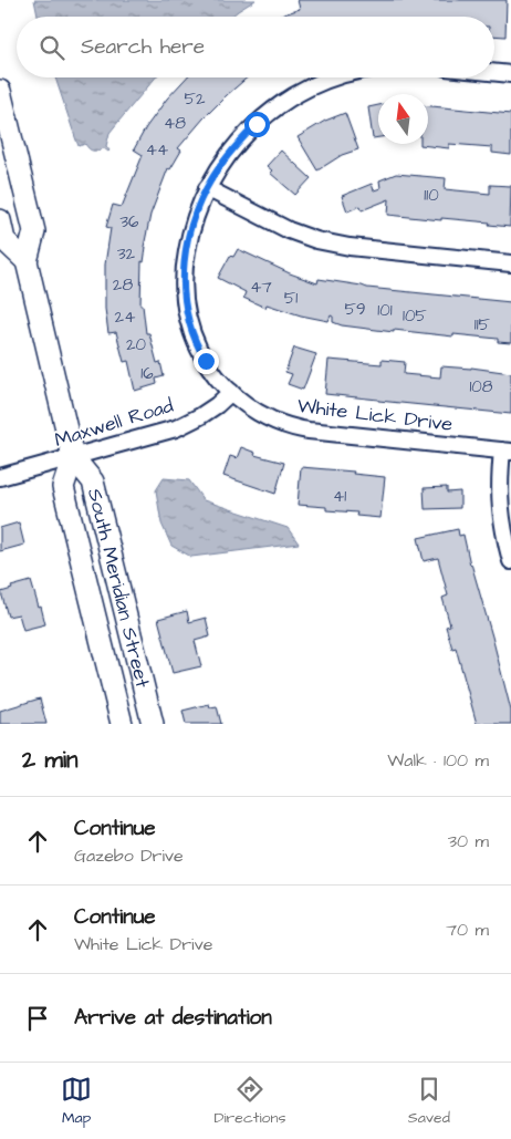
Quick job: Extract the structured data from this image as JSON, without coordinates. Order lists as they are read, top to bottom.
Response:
{
  "streets": {
    "main road": ["South Meridian Street"],
    "street": ["White Lick Drive", "Maxwell Road"]
  },
  "crossings": [
    ["White Lick Drive", "Maxwell Road"],
    ["Maxwell Road", "South Meridian Street"]
  ],
  "house_numbers": [
    "52",
    "48",
    "44",
    "110",
    "36",
    "32",
    "28",
    "47",
    "51",
    "59",
    "101",
    "105",
    "24",
    "115",
    "20",
    "16",
    "108",
    "41"
  ],
  "north": "top",
  "page": {
    "search": "Search here",
    "heading": ["2 min", "Walk · 100 m"],
    "list": [
      ["Continue", "Gazebo Drive", "30 m"],
      ["Continue", "White Lick Drive", "70 m"],
      "Arrive at destination"
    ],
    "nav": ["Map", "Directions", "Saved"]
  }
}
